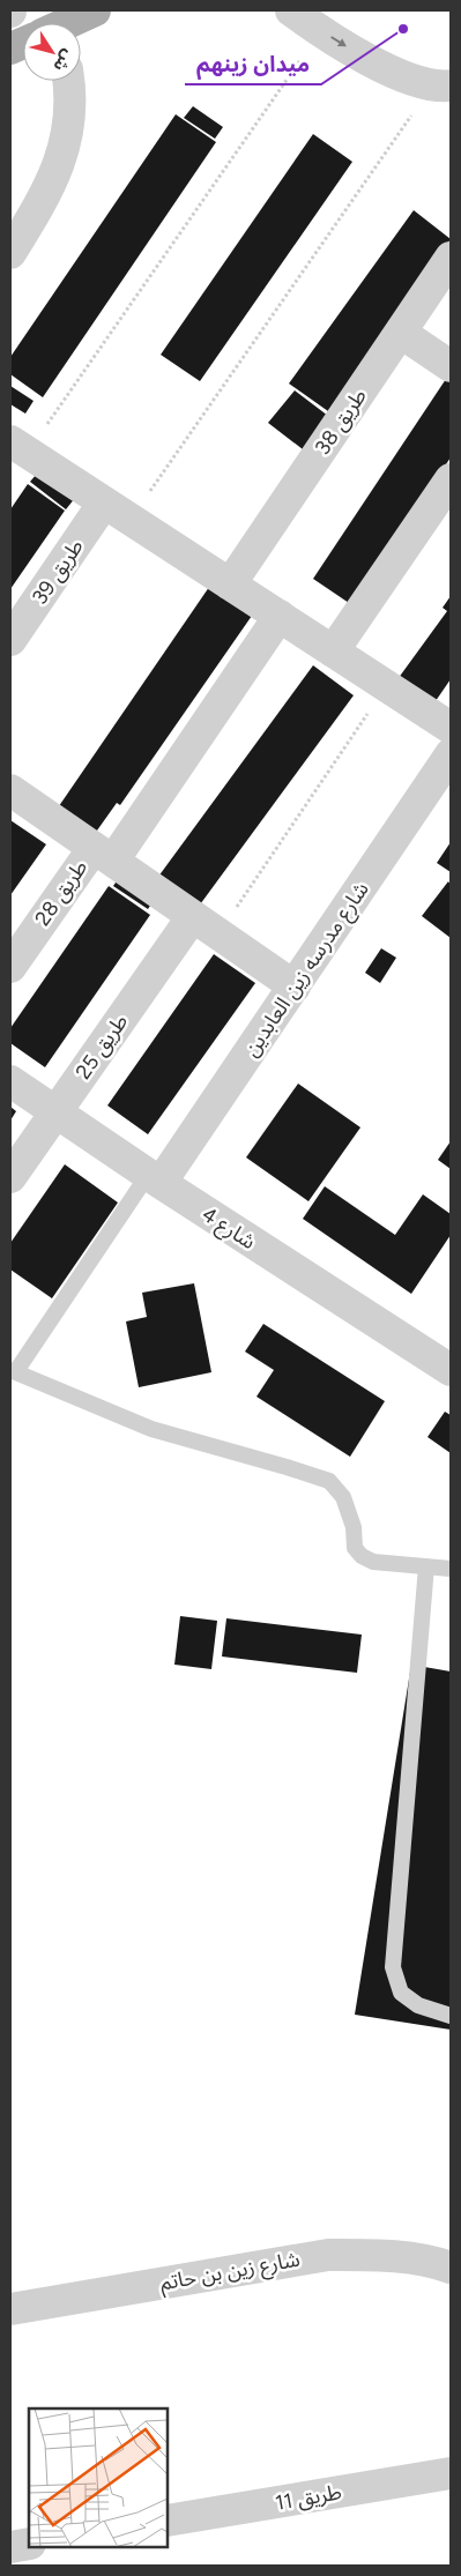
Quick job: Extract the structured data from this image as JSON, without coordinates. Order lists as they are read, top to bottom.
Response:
{
  "streets": {
    "street": [
      "طريق 38",
      "طريق 39",
      "طريق 28",
      "شارع مدرسه زين العابدين",
      "طريق 25",
      "شارع 4",
      "شارع زين بن حاتم",
      "طريق 11"
    ]
  },
  "crossings": [
    ["شارع مدرسه زين العابدين", "شارع 4"],
    ["طريق 25", "شارع 4"]
  ],
  "places": ["ميدان زينهم"],
  "north": "bottom right"
}
